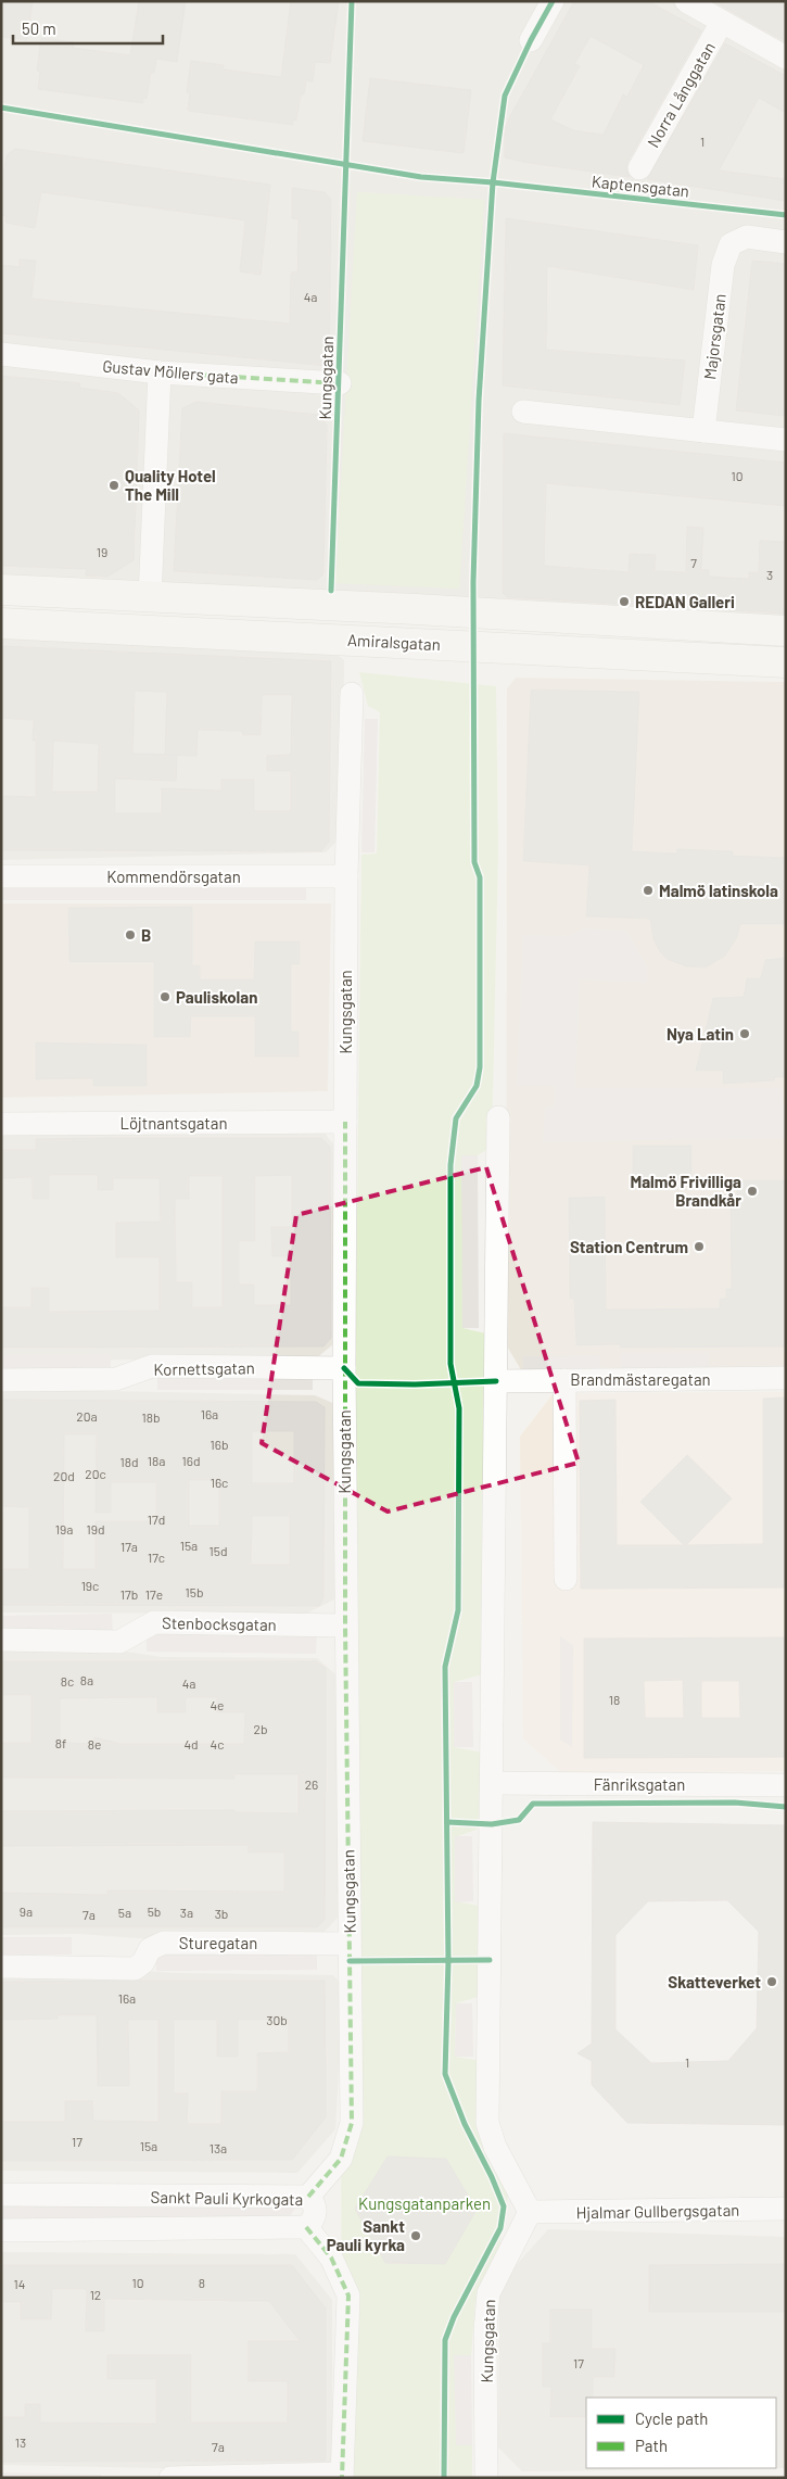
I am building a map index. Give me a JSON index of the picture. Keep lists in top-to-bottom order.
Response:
{
  "streets": {
    "main road": ["Amiralsgatan"],
    "street": [
      "Norra Långgatan",
      "Majorsgatan",
      "Gustav Möllers gata",
      "Kungsgatan",
      "Kommendörsgatan",
      "Löjtnantsgatan",
      "Kornettsgatan",
      "Brandmästaregatan",
      "Stenbocksgatan",
      "Fänriksgatan",
      "Sturegatan",
      "Sankt Pauli Kyrkogata",
      "Hjalmar Gullbergsgatan"
    ],
    "cycle path": ["Kaptensgatan"]
  },
  "crossings": [
    ["Kungsgatan", "Kommendörsgatan"],
    ["Kungsgatan", "Löjtnantsgatan"],
    ["Kungsgatan", "Kornettsgatan"],
    ["Kungsgatan", "Stenbocksgatan"],
    ["Kungsgatan", "Sturegatan"],
    ["Kungsgatan", "Sankt Pauli Kyrkogata"],
    ["Kungsgatan", "Hjalmar Gullbergsgatan"]
  ],
  "parks": ["Kungsgatanparken"],
  "places": [
    "Quality Hotel The Mill",
    "REDAN Galleri",
    "Malmö latinskola",
    "B",
    "Pauliskolan",
    "Nya Latin",
    "Malmö Frivilliga Brandkår",
    "Station Centrum",
    "Skatteverket",
    "Sankt Pauli kyrka"
  ],
  "house_numbers": [
    "1",
    "4a",
    "10",
    "19",
    "7",
    "3",
    "16a",
    "20a",
    "18b",
    "16b",
    "18a",
    "16d",
    "18d",
    "20c",
    "20d",
    "16c",
    "17d",
    "19a",
    "19d",
    "15a",
    "17a",
    "15d",
    "17c",
    "19c",
    "15b",
    "17b",
    "17e",
    "8a",
    "8c",
    "4a",
    "18",
    "4e",
    "2b",
    "8f",
    "8e",
    "4d",
    "4c",
    "26",
    "9a",
    "5b",
    "5a",
    "3a",
    "3b",
    "7a",
    "16a",
    "30b",
    "1",
    "17",
    "15a",
    "13a",
    "10",
    "8",
    "14",
    "12",
    "17",
    "13",
    "7a"
  ],
  "legend": ["Cycle path", "Path"],
  "scale_bar": "50 m"
}
